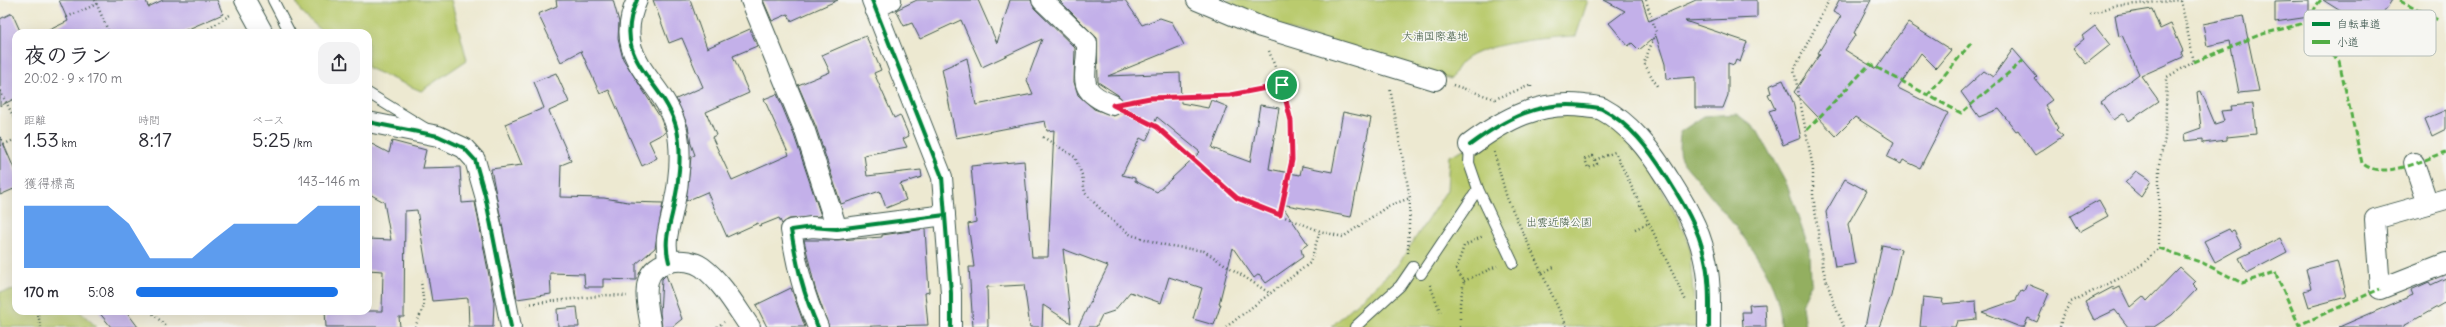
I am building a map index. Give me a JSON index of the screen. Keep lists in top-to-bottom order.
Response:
{
  "parks": ["大浦国際墓地", "出雲近隣公園"],
  "legend": ["自転車道", "小道"],
  "page": {
    "heading": ["夜のラン", "20:02 · 9 × 170 m"],
    "stats": [
      ["距離", "1.53 km"],
      ["時間", "8:17"],
      ["ペース", "5:25 /km"]
    ],
    "chart": ["獲得標高", "143–146 m"],
    "list": [
      {
        "name": "170 m",
        "note": "5:08"
      }
    ]
  }
}
